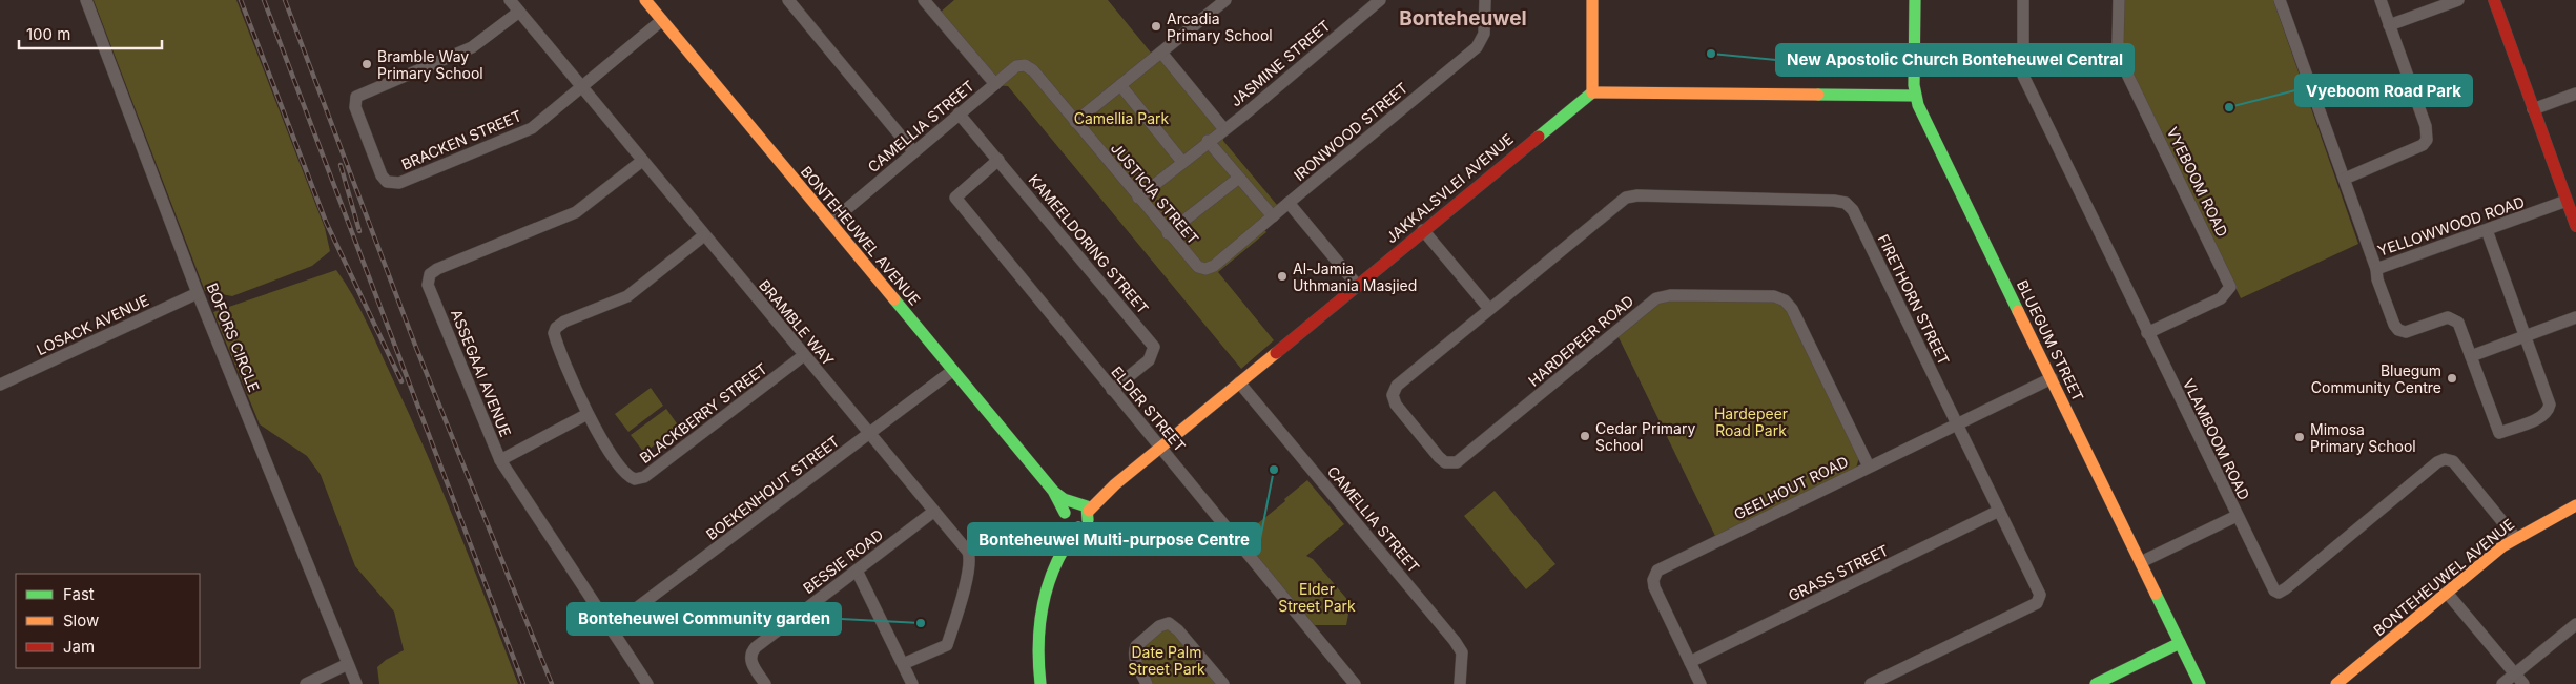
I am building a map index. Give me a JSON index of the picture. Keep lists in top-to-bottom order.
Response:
{
  "streets": {
    "street": [
      "JASMINE STREET",
      "CAMELLIA STREET",
      "IRONWOOD STREET",
      "BRACKEN STREET",
      "VYEBOOM ROAD",
      "JAKKALSVLEI AVENUE",
      "JUSTICIA STREET",
      "YELLOWWOOD ROAD",
      "BONTEHEUWEL AVENUE",
      "KAMEELDORING STREET",
      "FIRETHORN STREET",
      "BRAMBLE WAY",
      "LOSACK AVENUE",
      "BOFORS CIRCLE",
      "HARDEPEER ROAD",
      "BLUEGUM STREET",
      "ASSEGAAI AVENUE",
      "ELDER STREET",
      "BLACKBERRY STREET",
      "VLAMBOOM ROAD",
      "BOEKENHOUT STREET",
      "GEELHOUT ROAD",
      "BESSIE ROAD",
      "GRASS STREET"
    ]
  },
  "crossings": [
    ["JASMINE STREET", "JUSTICIA STREET"],
    ["CAMELLIA STREET", "JAKKALSVLEI AVENUE"],
    ["CAMELLIA STREET", "JUSTICIA STREET"],
    ["CAMELLIA STREET", "BONTEHEUWEL AVENUE"],
    ["CAMELLIA STREET", "KAMEELDORING STREET"],
    ["IRONWOOD STREET", "JUSTICIA STREET"],
    ["BRACKEN STREET", "BONTEHEUWEL AVENUE"],
    ["BRACKEN STREET", "BRAMBLE WAY"],
    ["VYEBOOM ROAD", "VLAMBOOM ROAD"],
    ["JAKKALSVLEI AVENUE", "BONTEHEUWEL AVENUE"],
    ["JAKKALSVLEI AVENUE", "ELDER STREET"],
    ["BONTEHEUWEL AVENUE", "VLAMBOOM ROAD"],
    ["BONTEHEUWEL AVENUE", "BOEKENHOUT STREET"],
    ["KAMEELDORING STREET", "ELDER STREET"],
    ["FIRETHORN STREET", "HARDEPEER ROAD"],
    ["FIRETHORN STREET", "GEELHOUT ROAD"],
    ["FIRETHORN STREET", "GRASS STREET"],
    ["BRAMBLE WAY", "ASSEGAAI AVENUE"],
    ["BRAMBLE WAY", "BLACKBERRY STREET"],
    ["BRAMBLE WAY", "BOEKENHOUT STREET"],
    ["BRAMBLE WAY", "BESSIE ROAD"],
    ["LOSACK AVENUE", "BOFORS CIRCLE"],
    ["HARDEPEER ROAD", "GEELHOUT ROAD"],
    ["BLUEGUM STREET", "GEELHOUT ROAD"],
    ["ASSEGAAI AVENUE", "BOEKENHOUT STREET"],
    ["GEELHOUT ROAD", "GRASS STREET"]
  ],
  "districts": ["Bonteheuwel"],
  "parks": [
    "Camellia Park",
    "Hardepeer Road Park",
    "Elder Street Park",
    "Date Palm Street Park"
  ],
  "places": [
    "Arcadia Primary School",
    "New Apostolic Church Bonteheuwel Central",
    "Bramble Way Primary School",
    "Vyeboom Road Park",
    "Al-Jamia Uthmania Masjied",
    "Bluegum Community Centre",
    "Cedar Primary School",
    "Mimosa Primary School",
    "Bonteheuwel Multi-purpose Centre",
    "Bonteheuwel Community garden"
  ],
  "legend": ["Fast", "Slow", "Jam"],
  "scale_bar": "100 m"
}
